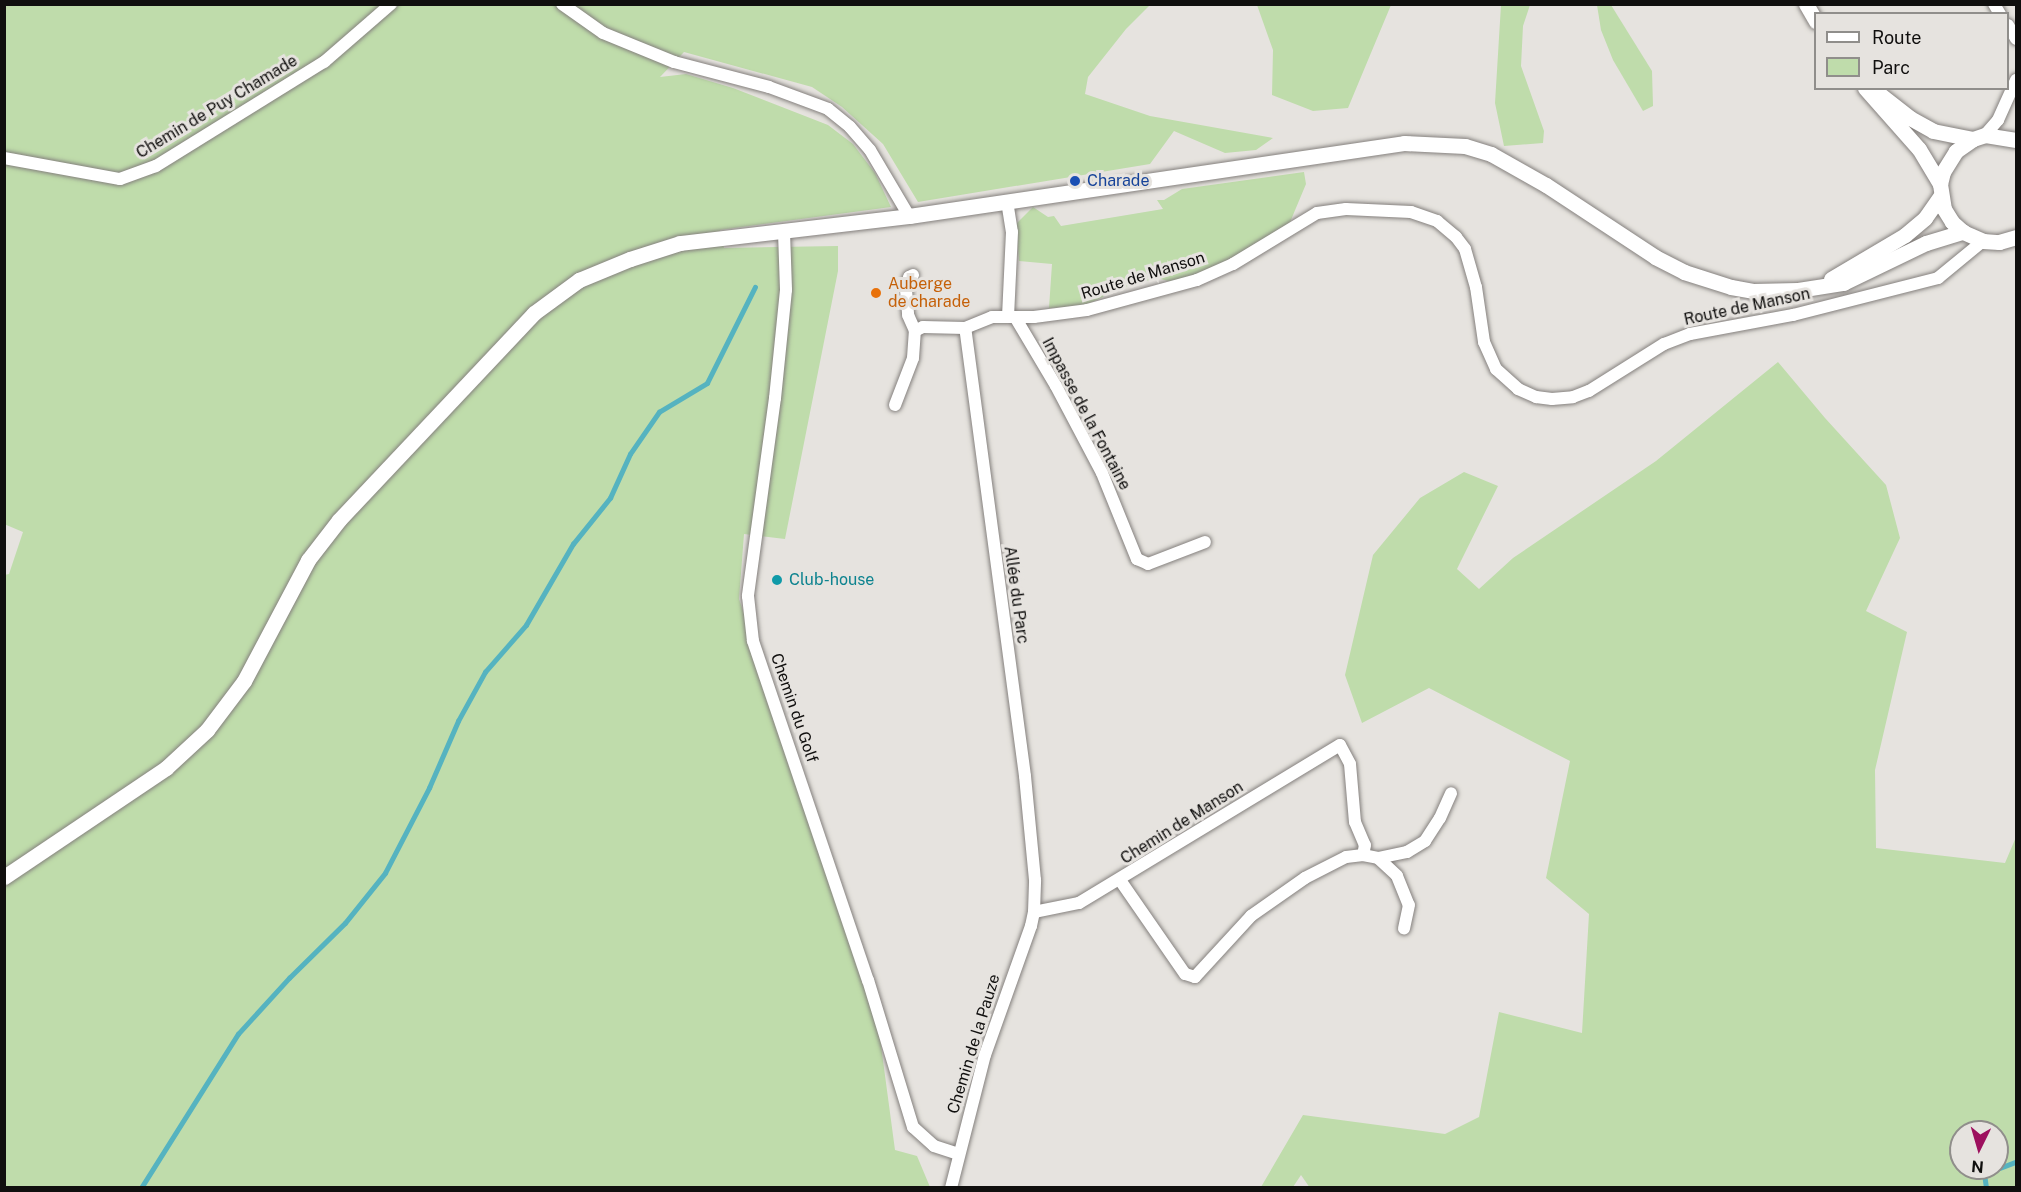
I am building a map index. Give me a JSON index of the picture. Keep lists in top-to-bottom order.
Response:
{
  "streets": {
    "street": [
      "Chemin de Puy Chamade",
      "Route de Manson",
      "Impasse de la Fontaine",
      "Allée du Parc",
      "Chemin du Golf",
      "Chemin de Manson",
      "Chemin de la Pauze"
    ]
  },
  "crossings": [
    ["Route de Manson", "Impasse de la Fontaine"],
    ["Allée du Parc", "Chemin de Manson"],
    ["Allée du Parc", "Chemin de la Pauze"],
    ["Chemin du Golf", "Chemin de la Pauze"],
    ["Chemin de Manson", "Chemin de la Pauze"]
  ],
  "places": ["Charade", "Auberge de charade", "Club-house"],
  "legend": ["Route", "Parc"],
  "north": "bottom"
}
